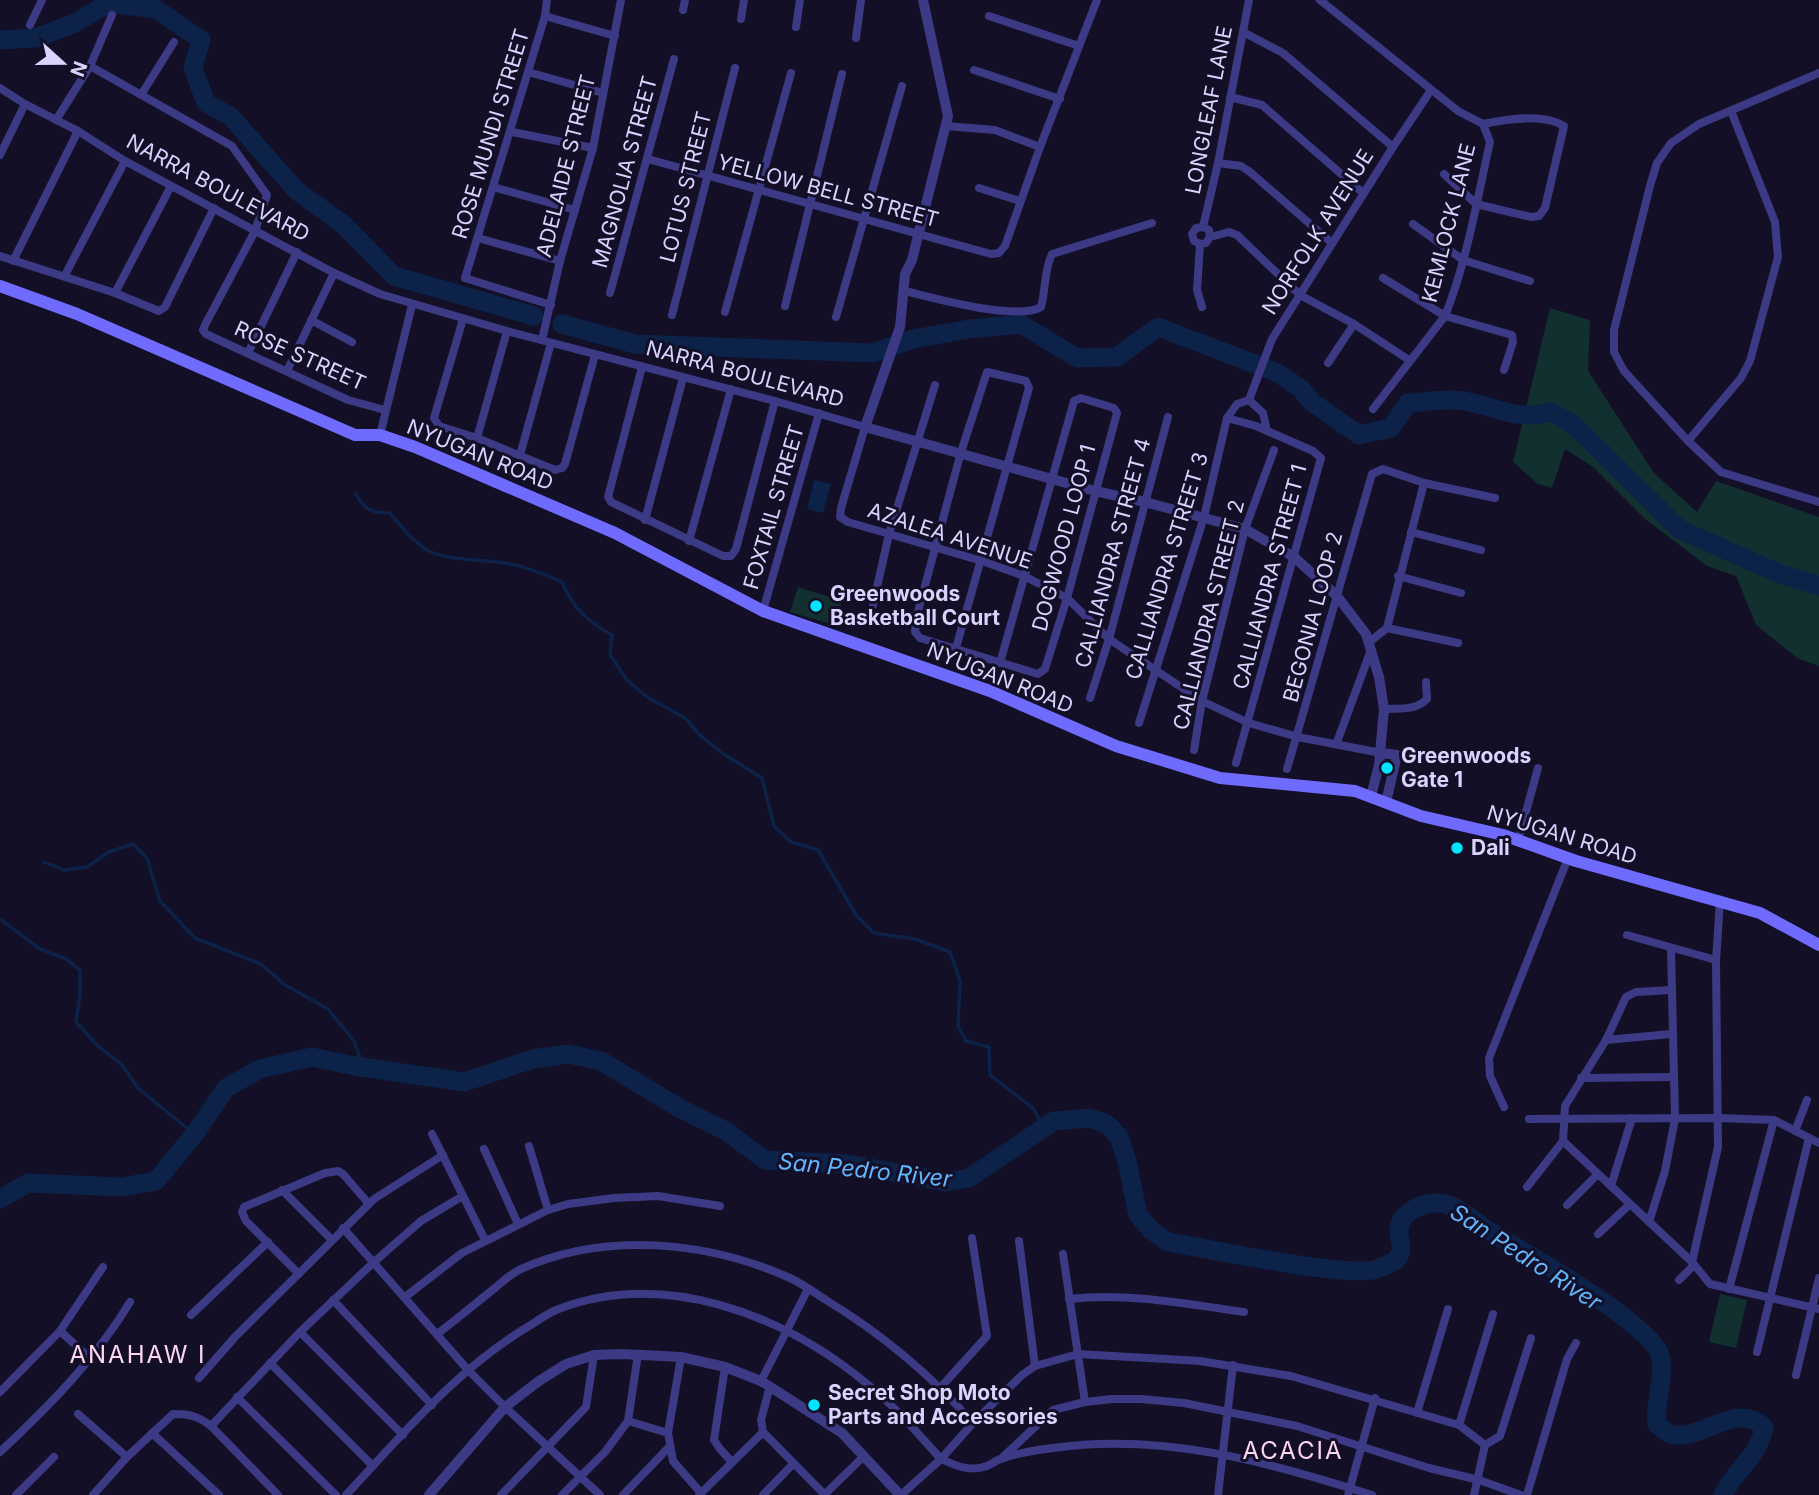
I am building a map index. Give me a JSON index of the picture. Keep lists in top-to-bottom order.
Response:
{
  "streets": {
    "main road": ["NYUGAN ROAD"],
    "street": [
      "LONGLEAF LANE",
      "ROSE MUNDI STREET",
      "ADELAIDE STREET",
      "MAGNOLIA STREET",
      "LOTUS STREET",
      "NARRA BOULEVARD",
      "YELLOW BELL STREET",
      "KEMLOCK LANE",
      "NORFOLK AVENUE",
      "ROSE STREET",
      "FOXTAIL STREET",
      "AZALEA AVENUE",
      "DOGWOOD LOOP 1",
      "CALLIANDRA STREET 4",
      "CALLIANDRA STREET 3",
      "CALLIANDRA STREET 1",
      "CALLIANDRA STREET 2",
      "BEGONIA LOOP 2"
    ]
  },
  "crossings": [
    ["ROSE MUNDI STREET", "ADELAIDE STREET"],
    ["ADELAIDE STREET", "NARRA BOULEVARD"],
    ["MAGNOLIA STREET", "YELLOW BELL STREET"],
    ["LOTUS STREET", "YELLOW BELL STREET"],
    ["NARRA BOULEVARD", "ROSE STREET"],
    ["NARRA BOULEVARD", "NYUGAN ROAD"],
    ["NARRA BOULEVARD", "FOXTAIL STREET"],
    ["NARRA BOULEVARD", "AZALEA AVENUE"],
    ["NARRA BOULEVARD", "DOGWOOD LOOP 1"],
    ["NARRA BOULEVARD", "CALLIANDRA STREET 4"],
    ["NARRA BOULEVARD", "CALLIANDRA STREET 3"],
    ["NARRA BOULEVARD", "CALLIANDRA STREET 1"],
    ["NARRA BOULEVARD", "CALLIANDRA STREET 2"],
    ["NARRA BOULEVARD", "BEGONIA LOOP 2"],
    ["NYUGAN ROAD", "FOXTAIL STREET"],
    ["AZALEA AVENUE", "DOGWOOD LOOP 1"],
    ["AZALEA AVENUE", "CALLIANDRA STREET 4"],
    ["AZALEA AVENUE", "CALLIANDRA STREET 3"],
    ["AZALEA AVENUE", "CALLIANDRA STREET 1"],
    ["AZALEA AVENUE", "CALLIANDRA STREET 2"],
    ["AZALEA AVENUE", "BEGONIA LOOP 2"]
  ],
  "districts": ["ANAHAW I", "ACACIA"],
  "water": ["San Pedro River"],
  "places": [
    "Greenwoods Basketball Court",
    "Greenwoods Gate 1",
    "Dali",
    "Secret Shop Moto Parts and Accessories"
  ],
  "north": "right"
}
